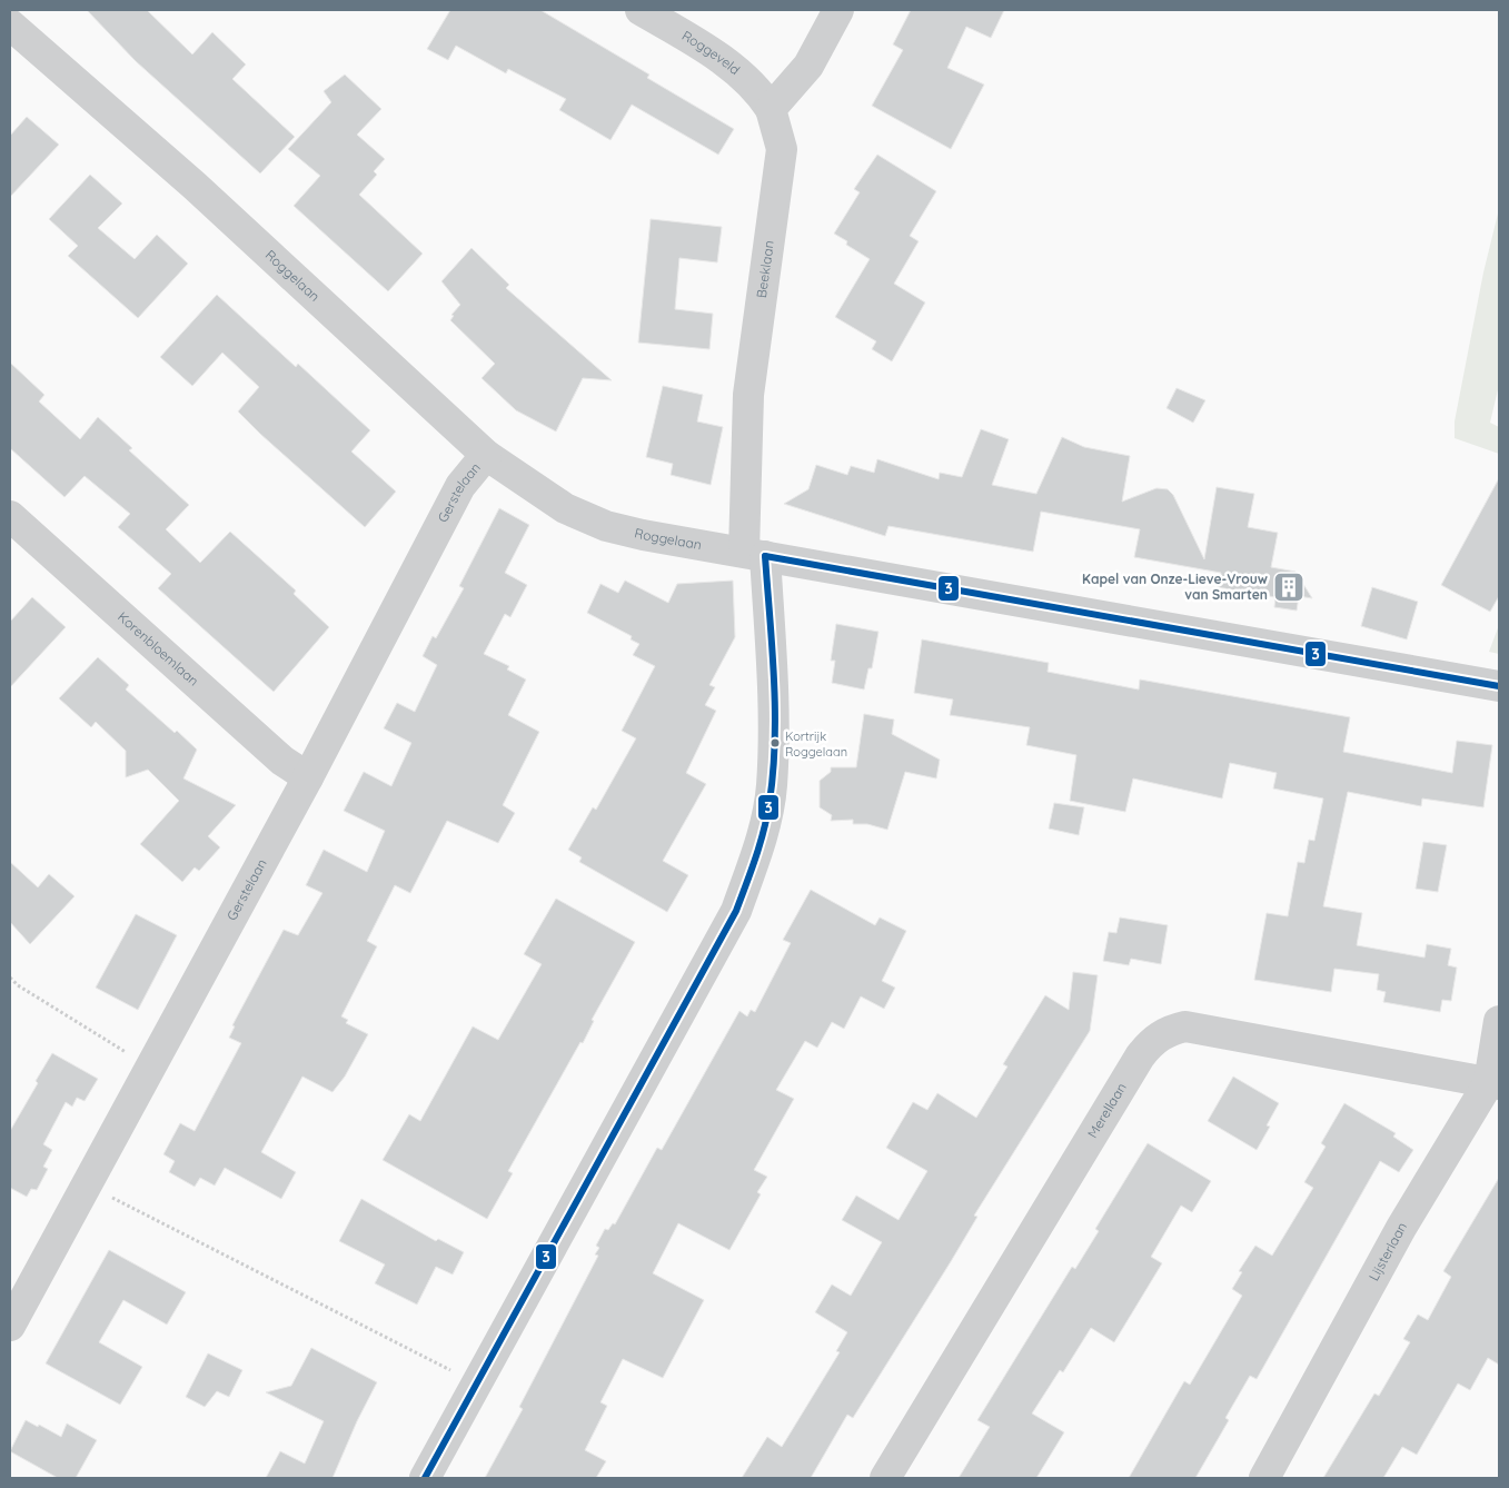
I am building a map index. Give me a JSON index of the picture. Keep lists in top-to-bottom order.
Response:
{
  "streets": {
    "street": [
      "Roggeveld",
      "Beeklaan",
      "Roggelaan",
      "Gerstelaan",
      "Korenbloemlaan",
      "Merellaan",
      "Lijsterlaan"
    ]
  },
  "crossings": [
    ["Roggeveld", "Beeklaan"],
    ["Beeklaan", "Roggelaan"],
    ["Roggelaan", "Gerstelaan"],
    ["Gerstelaan", "Korenbloemlaan"],
    ["Merellaan", "Lijsterlaan"]
  ],
  "places": {
    "building": ["Kapel van Onze-Lieve-Vrouw van Smarten"],
    "other": ["Kortrijk Roggelaan"]
  },
  "lines": ["transit line 3"]
}
